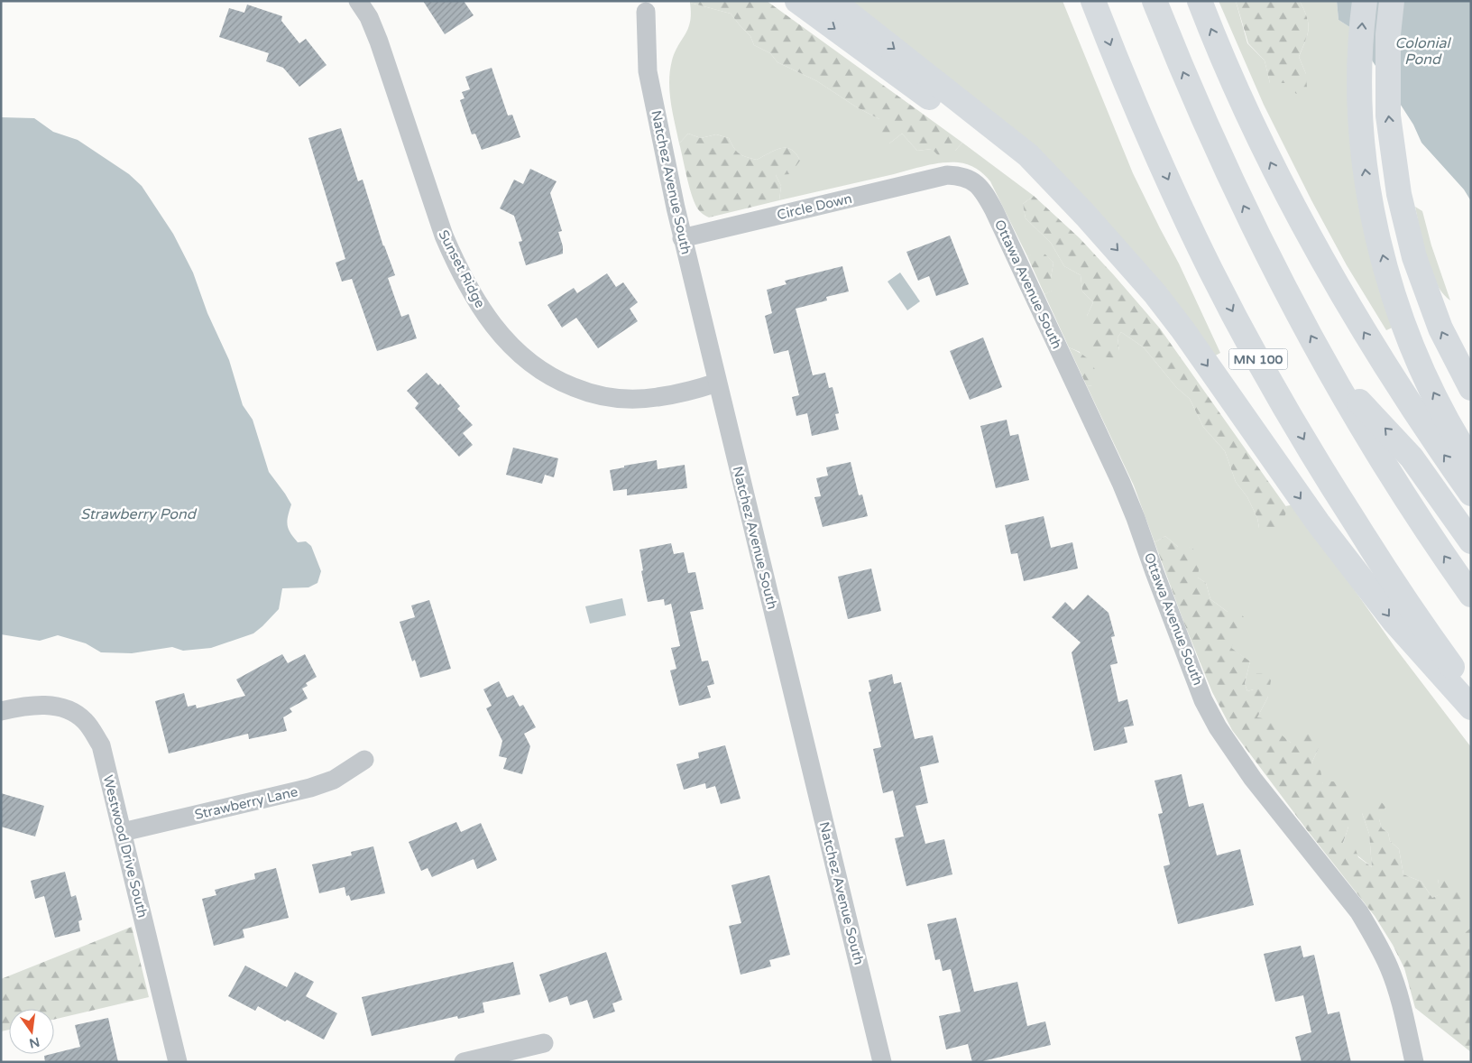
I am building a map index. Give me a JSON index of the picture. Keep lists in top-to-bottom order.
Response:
{
  "streets": {
    "highway": ["MN 100"],
    "street": [
      "Natchez Avenue South",
      "Circle Down",
      "Sunset Ridge",
      "Ottawa Avenue South",
      "Strawberry Lane",
      "Westwood Drive South"
    ]
  },
  "crossings": [
    ["Natchez Avenue South", "Circle Down"],
    ["Natchez Avenue South", "Sunset Ridge"],
    ["Circle Down", "Ottawa Avenue South"],
    ["Strawberry Lane", "Westwood Drive South"]
  ],
  "water": ["Colonial Pond", "Strawberry Pond"],
  "north": "bottom"
}
